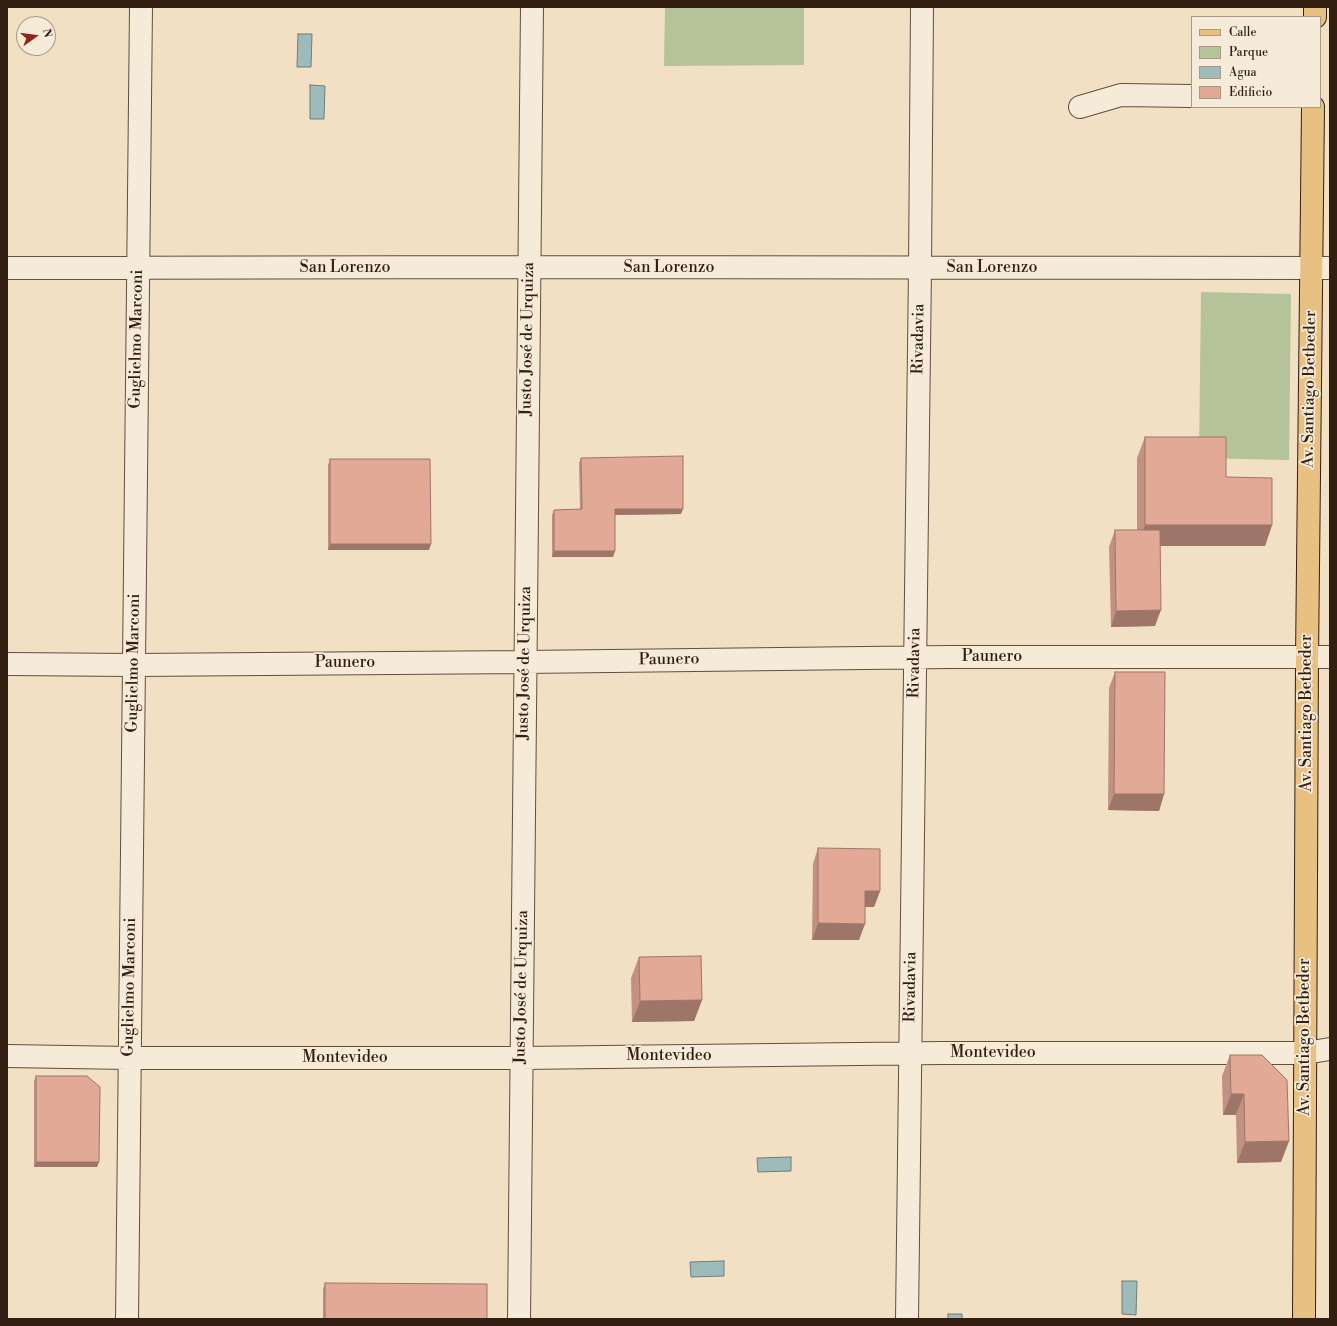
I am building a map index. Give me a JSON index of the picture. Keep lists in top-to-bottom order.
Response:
{
  "streets": {
    "main road": ["Av. Santiago Betbeder"],
    "street": [
      "San Lorenzo",
      "Guglielmo Marconi",
      "Justo José de Urquiza",
      "Rivadavia",
      "Paunero",
      "Montevideo"
    ]
  },
  "crossings": [
    ["San Lorenzo", "Guglielmo Marconi"],
    ["San Lorenzo", "Justo José de Urquiza"],
    ["San Lorenzo", "Rivadavia"],
    ["San Lorenzo", "Av. Santiago Betbeder"],
    ["Guglielmo Marconi", "Paunero"],
    ["Guglielmo Marconi", "Montevideo"],
    ["Justo José de Urquiza", "Paunero"],
    ["Justo José de Urquiza", "Montevideo"],
    ["Rivadavia", "Paunero"],
    ["Rivadavia", "Montevideo"],
    ["Av. Santiago Betbeder", "Paunero"],
    ["Av. Santiago Betbeder", "Montevideo"]
  ],
  "legend": [
    "Calle",
    "Parque",
    "Agua",
    "Edificio"
  ],
  "north": "right"
}
